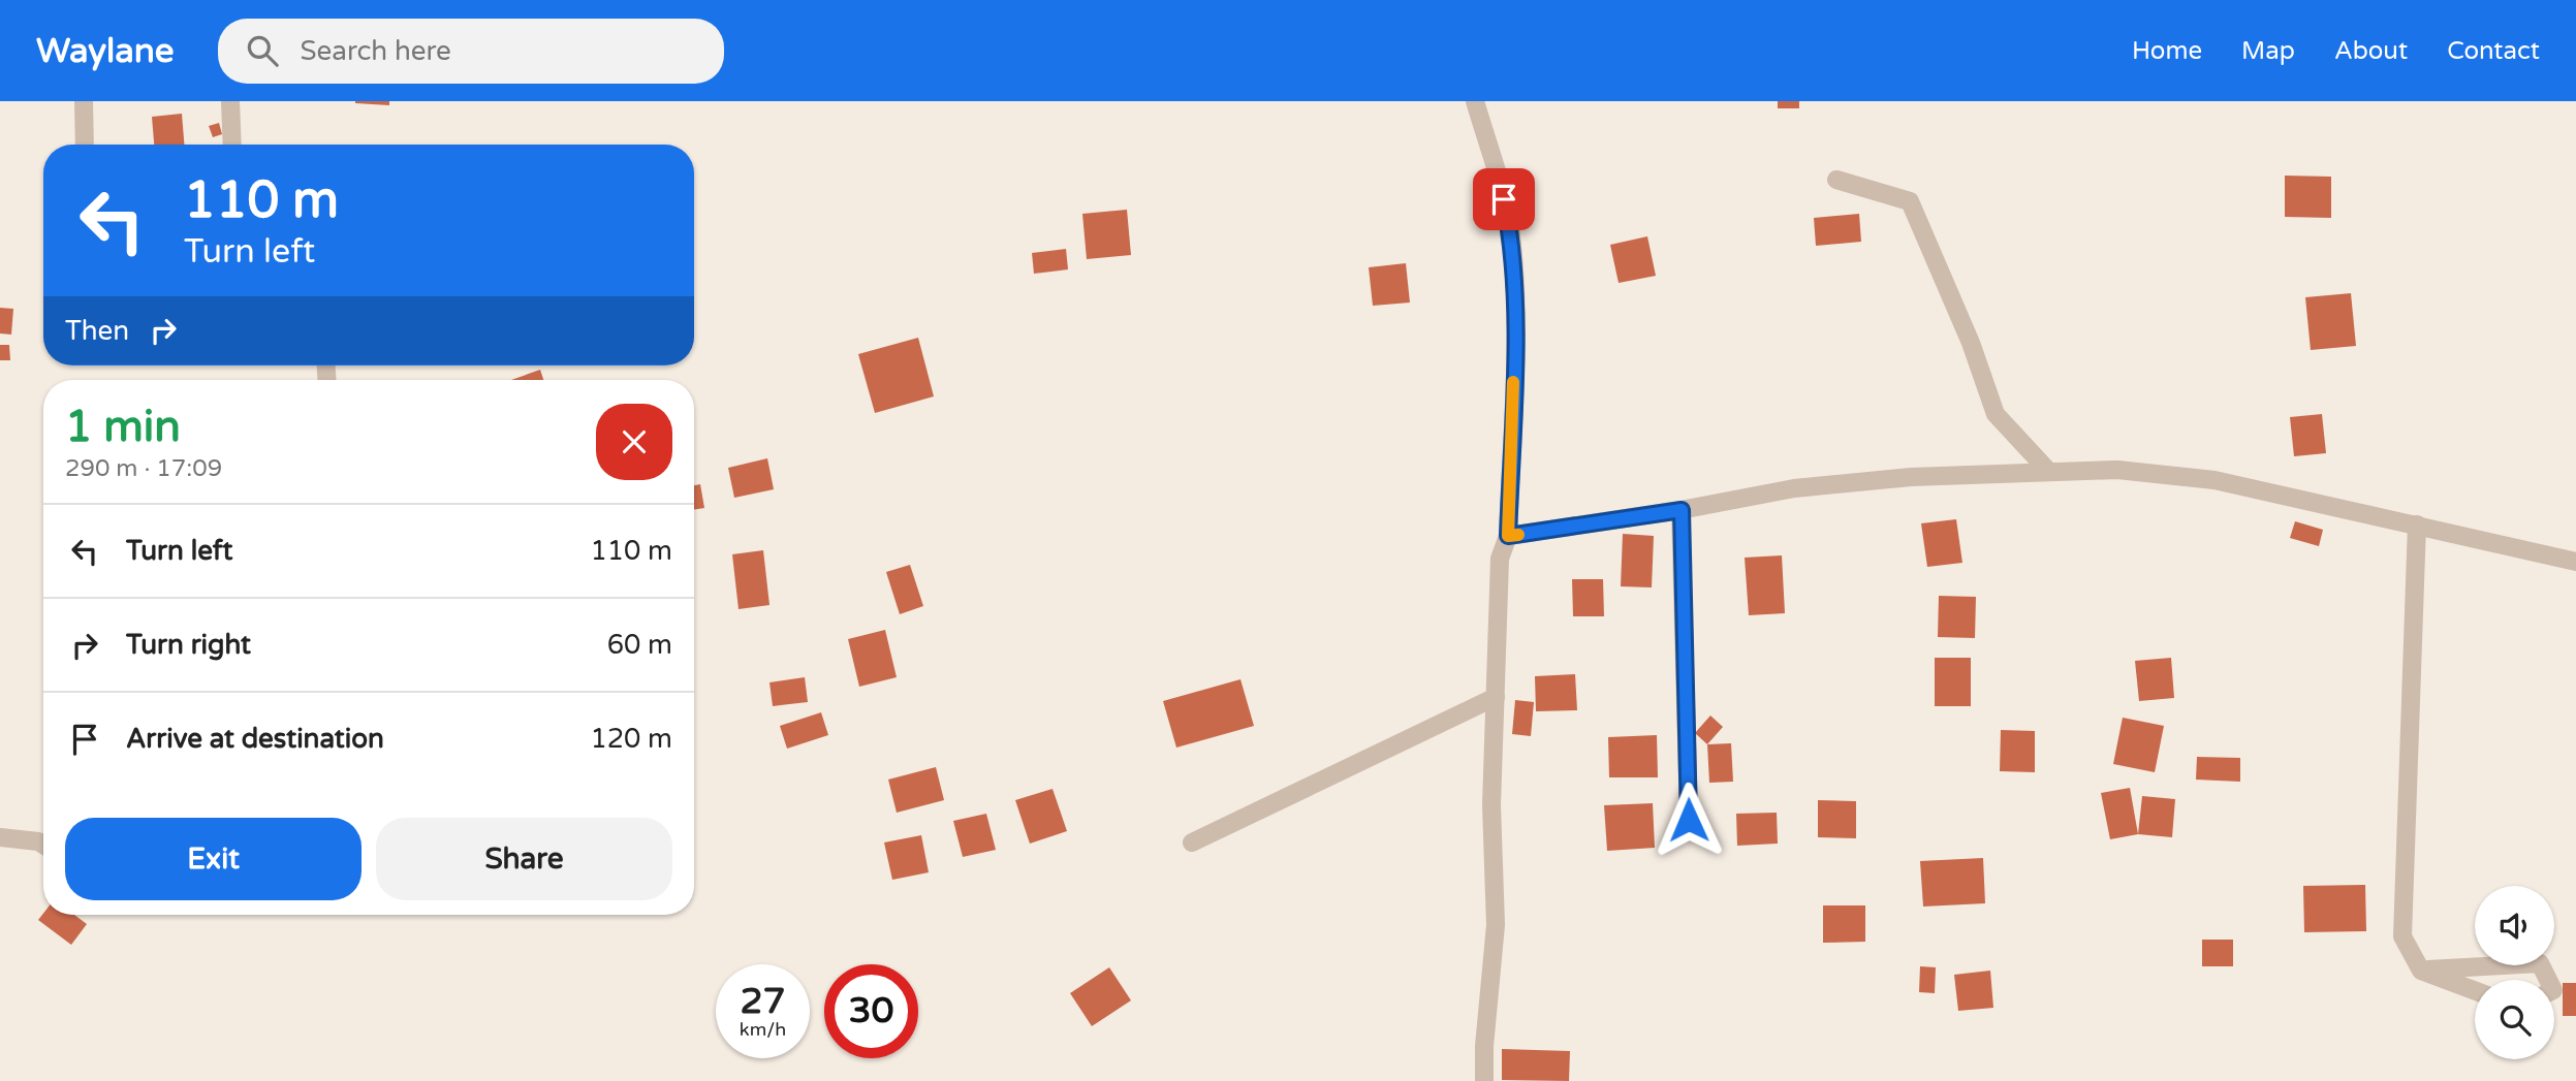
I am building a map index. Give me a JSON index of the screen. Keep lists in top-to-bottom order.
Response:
{
  "page": {
    "header": "Waylane",
    "search": "Search here",
    "nav": [
      "Home",
      "Map",
      "About",
      "Contact"
    ],
    "turn": ["110 m", "Turn left"],
    "then": "Then",
    "heading": ["1 min", "290 m · 17:09"],
    "list": [
      {
        "name": "Turn left",
        "value": "110 m"
      },
      {
        "name": "Turn right",
        "value": "60 m"
      },
      {
        "name": "Arrive at destination",
        "value": "120 m"
      }
    ],
    "buttons": ["Exit", "Share"],
    "speed": "27 km/h",
    "limit": "30"
  }
}
